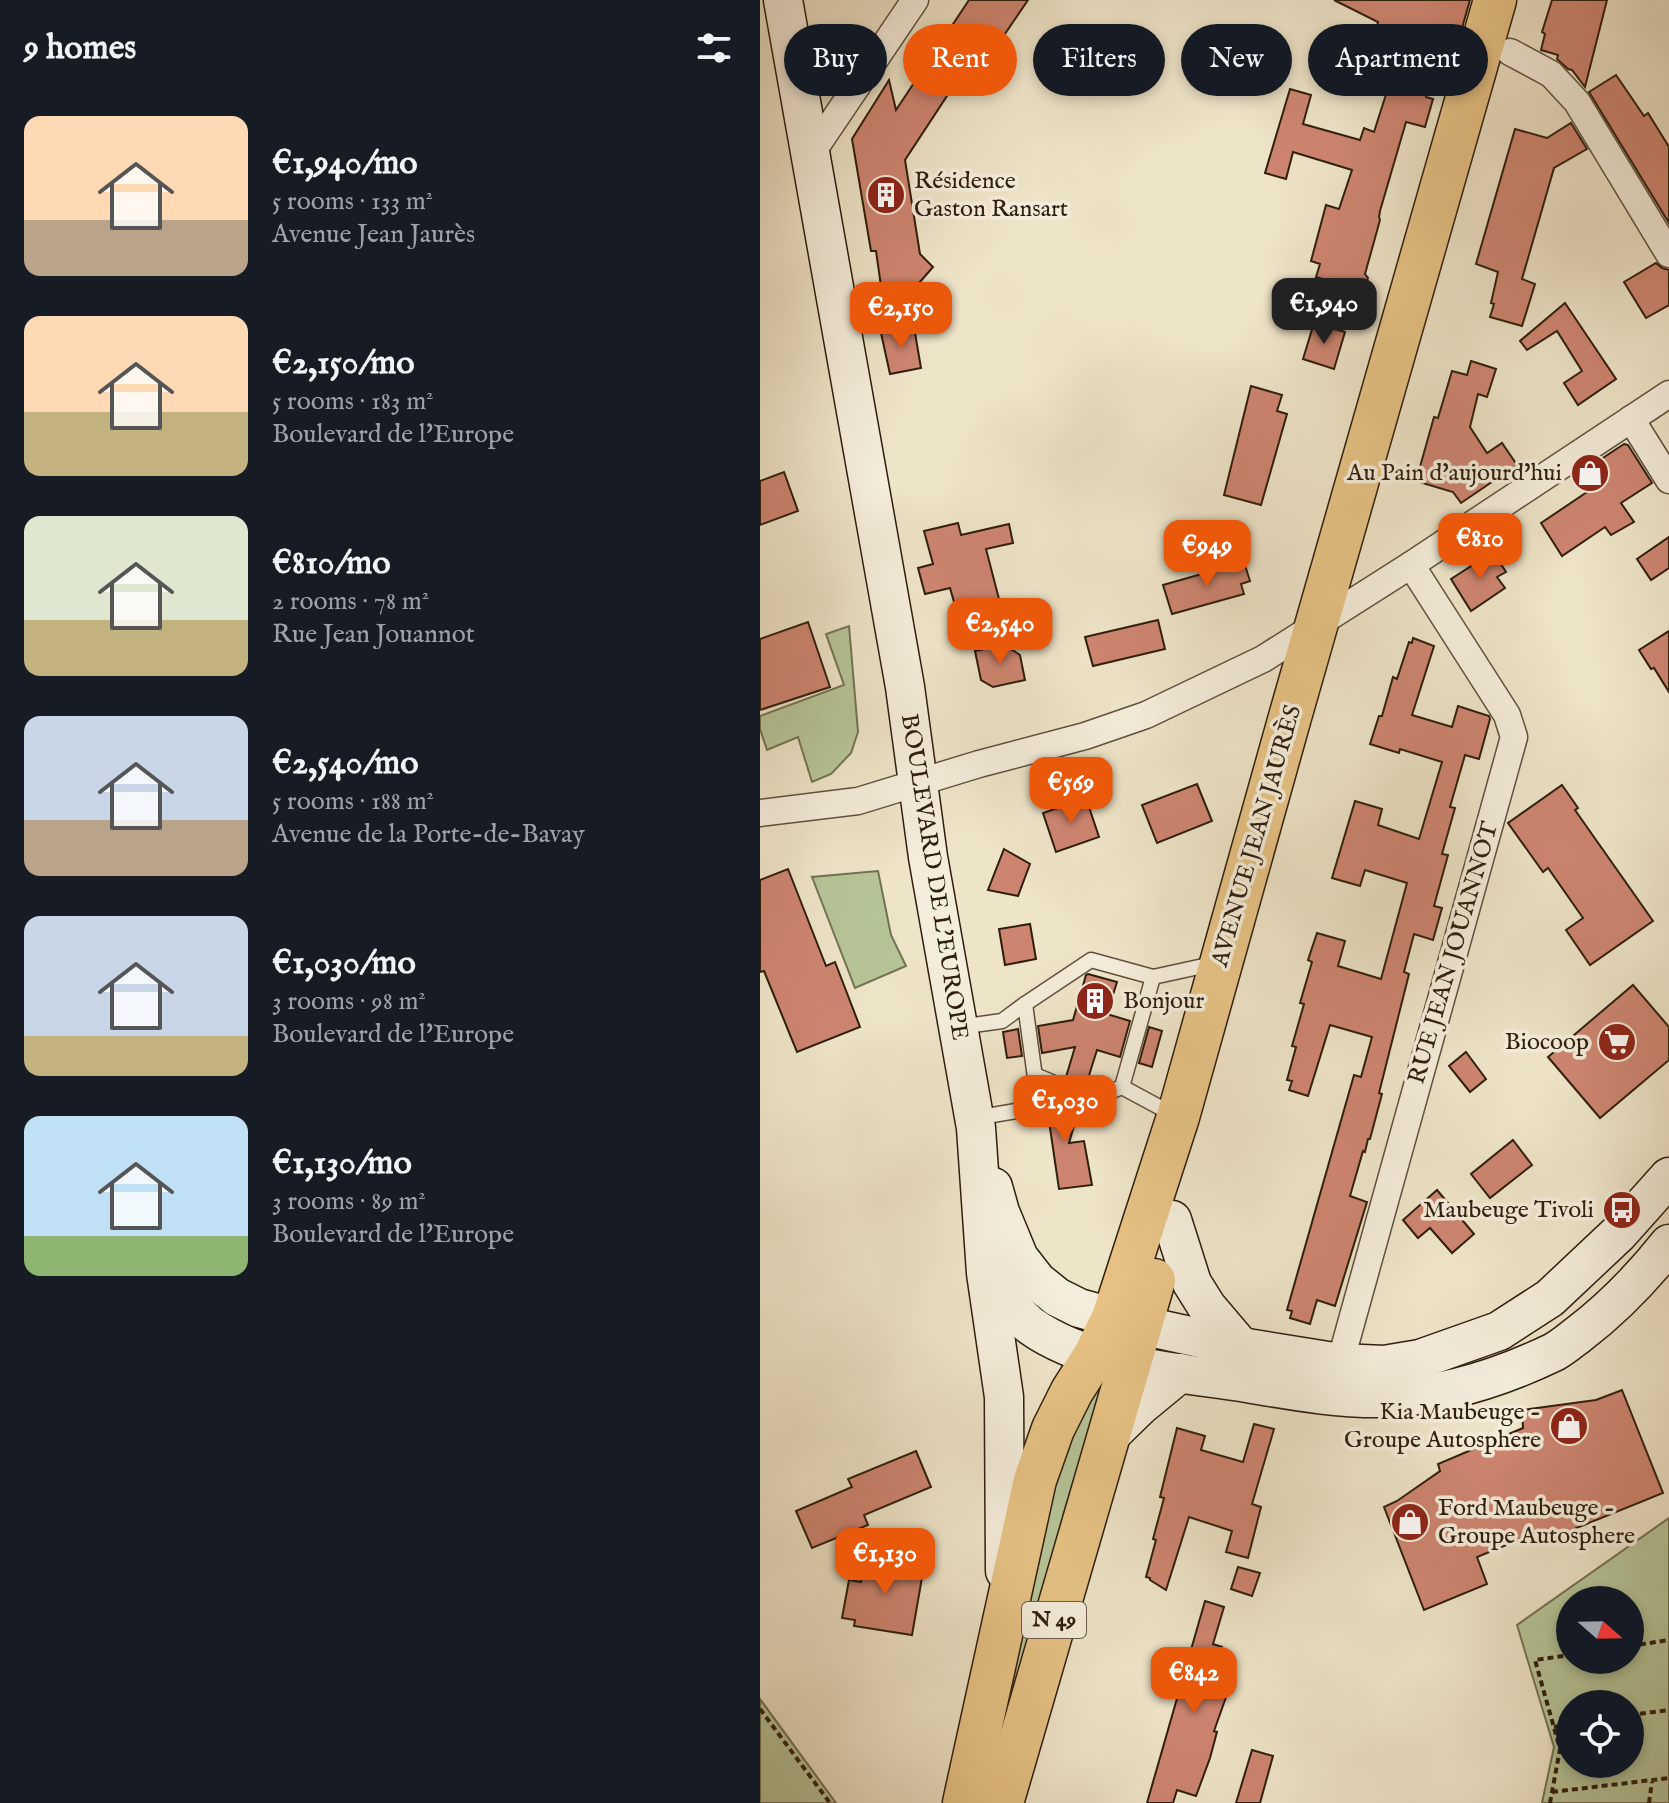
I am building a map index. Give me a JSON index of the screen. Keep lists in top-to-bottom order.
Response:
{
  "streets": {
    "main road": ["AVENUE JEAN JAURÈS", "BOULEVARD DE L'EUROPE", "N 49"],
    "street": ["RUE JEAN JOUANNOT"]
  },
  "crossings": [
    ["AVENUE JEAN JAURÈS", "BOULEVARD DE L'EUROPE"]
  ],
  "places": {
    "building": ["Résidence Gaston Ransart", "Bonjour"],
    "shop": ["Au Pain d'aujourd'hui", "Kia Maubeuge - Groupe Autosphere", "Ford Maubeuge - Groupe Autosphere"],
    "supermarket": ["Biocoop"],
    "bus stop": ["Maubeuge Tivoli"]
  },
  "north": "right",
  "page": {
    "heading": "9 homes",
    "chip": [
      "Buy",
      "Rent",
      "Filters",
      "New",
      "Apartment"
    ],
    "list": [
      {
        "name": "€1,940/mo",
        "note": "5 rooms · 133 m² · Avenue Jean Jaurès"
      },
      {
        "name": "€2,150/mo",
        "note": "5 rooms · 183 m² · Boulevard de l'Europe"
      },
      {
        "name": "€810/mo",
        "note": "2 rooms · 78 m² · Rue Jean Jouannot"
      },
      {
        "name": "€2,540/mo",
        "note": "5 rooms · 188 m² · Avenue de la Porte-de-Bavay"
      },
      {
        "name": "€1,030/mo",
        "note": "3 rooms · 98 m² · Boulevard de l'Europe"
      },
      {
        "name": "€1,130/mo",
        "note": "3 rooms · 89 m² · Boulevard de l'Europe"
      }
    ],
    "price": [
      "€1,940",
      "€2,150",
      "€810",
      "€949",
      "€2,540",
      "€569",
      "€1,030",
      "€1,130",
      "€842"
    ]
  }
}
